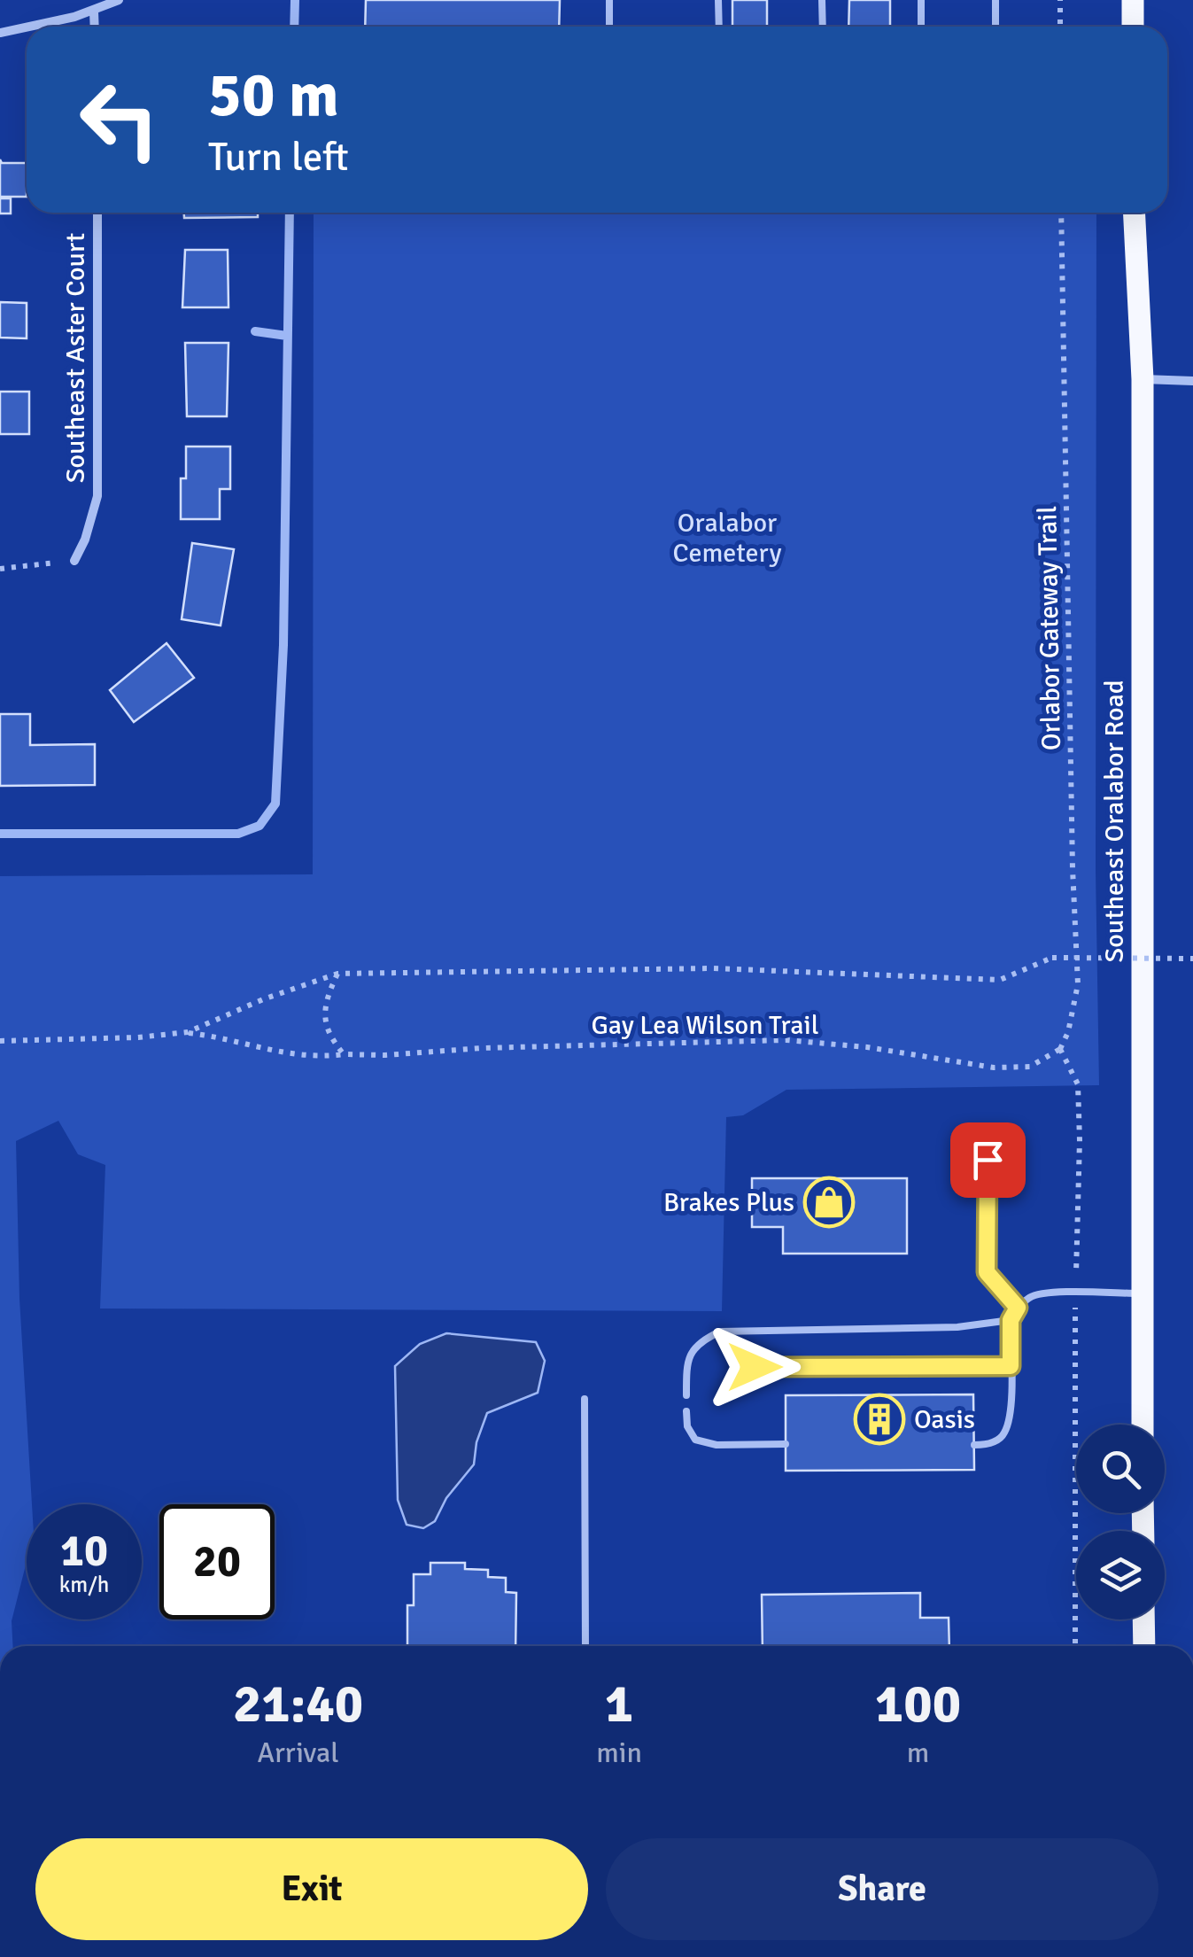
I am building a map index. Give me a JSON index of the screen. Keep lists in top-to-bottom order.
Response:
{
  "streets": {
    "main road": ["Southeast Oralabor Road"],
    "street": ["Southeast Aster Court"],
    "path": ["Orlabor Gateway Trail", "Gay Lea Wilson Trail"]
  },
  "crossings": [
    ["Orlabor Gateway Trail", "Gay Lea Wilson Trail"]
  ],
  "parks": ["Oralabor Cemetery"],
  "places": {
    "shop": ["Brakes Plus"],
    "building": ["Oasis"]
  },
  "page": {
    "turn": ["50 m", "Turn left"],
    "speed": "10 km/h",
    "limit": "20",
    "eta": [
      "21:40",
      "Arrival",
      "1",
      "min",
      "100",
      "m"
    ],
    "buttons": ["Exit", "Share"]
  }
}
